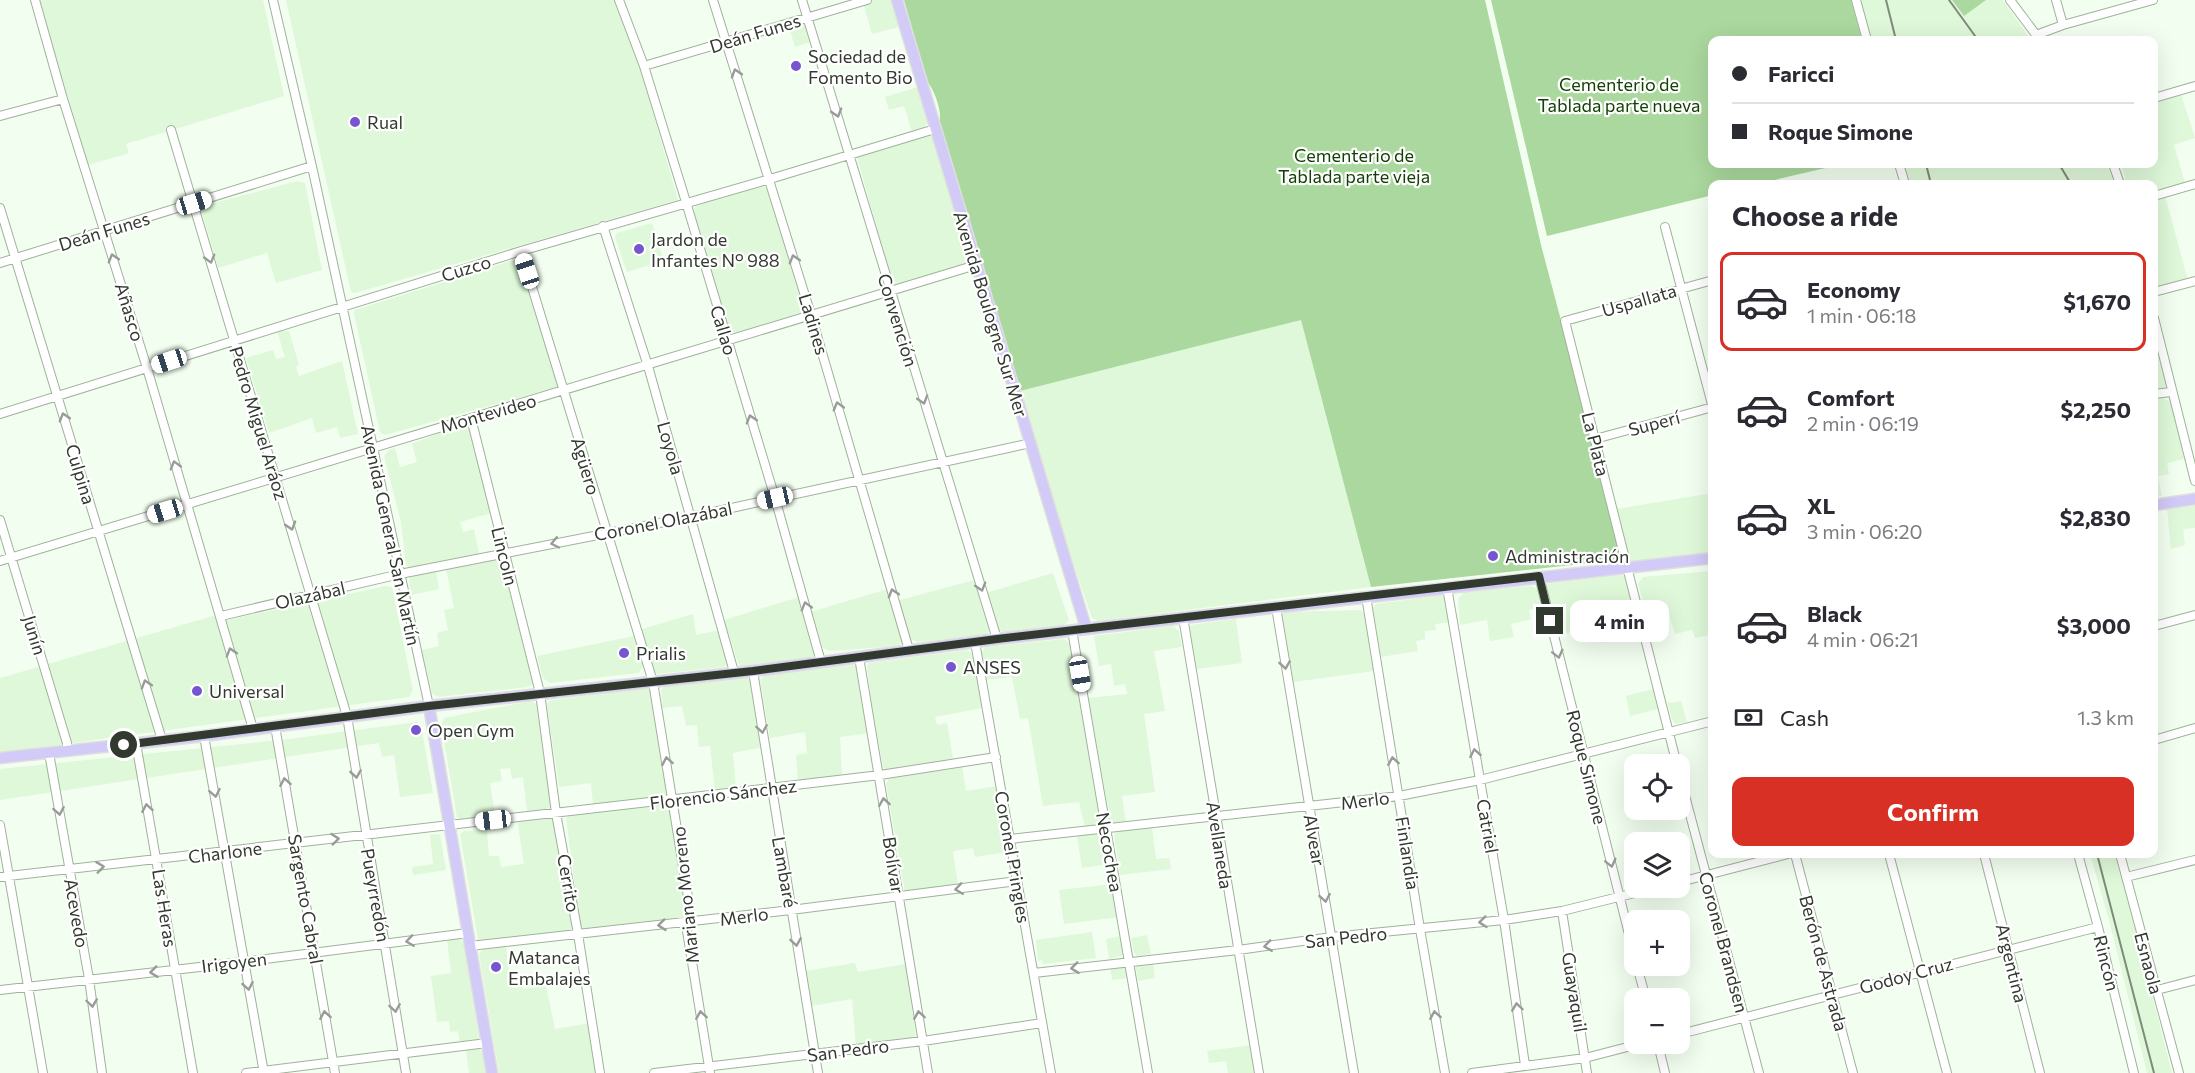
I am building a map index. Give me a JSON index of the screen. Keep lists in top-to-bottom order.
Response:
{
  "streets": {
    "main road": ["Avenida Boulogne Sur Mer", "Avenida General San Martín"],
    "street": [
      "Deán Funes",
      "Cuzco",
      "Uspallata",
      "Añasco",
      "Convención",
      "Ladines",
      "Callao",
      "Montevideo",
      "Pedro Miguel Aráoz",
      "Superí",
      "La Plata",
      "Loyola",
      "Agüero",
      "Culpina",
      "Coronel Olazábal",
      "Lincoln",
      "Olazábal",
      "Junín",
      "Roque Simone",
      "Florencio Sánchez",
      "Merlo",
      "Catriel",
      "Alvear",
      "Avellaneda",
      "Charlone",
      "Necochea",
      "Finlandia",
      "Coronel Pringles",
      "Bolívar",
      "Lambaré",
      "Cerrito",
      "Pueyrredón",
      "Mariano Moreno",
      "Sargento Cabral",
      "Las Heras",
      "Acevedo",
      "San Pedro",
      "Coronel Brandsen",
      "Irigoyen",
      "Berón de Astrada",
      "Argentina",
      "Rincón",
      "Esnaola",
      "Godoy Cruz",
      "Guayaquil"
    ]
  },
  "crossings": [
    ["Deán Funes", "Añasco"],
    ["Deán Funes", "Convención"],
    ["Deán Funes", "Ladines"],
    ["Deán Funes", "Callao"],
    ["Deán Funes", "Pedro Miguel Aráoz"],
    ["Deán Funes", "Culpina"],
    ["Deán Funes", "Avenida General San Martín"],
    ["Cuzco", "Añasco"],
    ["Cuzco", "Avenida Boulogne Sur Mer"],
    ["Cuzco", "Convención"],
    ["Cuzco", "Ladines"],
    ["Cuzco", "Callao"],
    ["Cuzco", "Pedro Miguel Aráoz"],
    ["Cuzco", "Loyola"],
    ["Cuzco", "Agüero"],
    ["Cuzco", "Culpina"],
    ["Cuzco", "Avenida General San Martín"],
    ["Uspallata", "La Plata"],
    ["Añasco", "Montevideo"],
    ["Añasco", "Olazábal"],
    ["Avenida Boulogne Sur Mer", "Montevideo"],
    ["Avenida Boulogne Sur Mer", "Coronel Olazábal"],
    ["Convención", "Montevideo"],
    ["Convención", "Coronel Olazábal"],
    ["Ladines", "Montevideo"],
    ["Ladines", "Coronel Olazábal"],
    ["Callao", "Montevideo"],
    ["Callao", "Coronel Olazábal"],
    ["Montevideo", "Pedro Miguel Aráoz"],
    ["Montevideo", "Loyola"],
    ["Montevideo", "Agüero"],
    ["Montevideo", "Culpina"],
    ["Montevideo", "Avenida General San Martín"],
    ["Montevideo", "Lincoln"],
    ["Montevideo", "Junín"],
    ["Pedro Miguel Aráoz", "Olazábal"],
    ["Pedro Miguel Aráoz", "Pueyrredón"],
    ["Superí", "La Plata"],
    ["Loyola", "Coronel Olazábal"],
    ["Agüero", "Coronel Olazábal"],
    ["Agüero", "Mariano Moreno"],
    ["Coronel Olazábal", "Avenida General San Martín"],
    ["Coronel Olazábal", "Lincoln"],
    ["Coronel Olazábal", "Olazábal"],
    ["Avenida General San Martín", "Olazábal"],
    ["Avenida General San Martín", "Florencio Sánchez"],
    ["Avenida General San Martín", "Merlo"],
    ["Avenida General San Martín", "Charlone"],
    ["Avenida General San Martín", "Irigoyen"],
    ["Lincoln", "Cerrito"],
    ["Roque Simone", "Merlo"],
    ["Roque Simone", "San Pedro"],
    ["Florencio Sánchez", "Charlone"],
    ["Florencio Sánchez", "Coronel Pringles"],
    ["Florencio Sánchez", "Bolívar"],
    ["Florencio Sánchez", "Lambaré"],
    ["Florencio Sánchez", "Cerrito"],
    ["Florencio Sánchez", "Mariano Moreno"],
    ["Merlo", "Catriel"],
    ["Merlo", "Alvear"],
    ["Merlo", "Avellaneda"],
    ["Merlo", "Necochea"],
    ["Merlo", "Finlandia"],
    ["Merlo", "Coronel Pringles"],
    ["Merlo", "Bolívar"],
    ["Merlo", "Lambaré"],
    ["Merlo", "Cerrito"],
    ["Merlo", "Mariano Moreno"],
    ["Catriel", "San Pedro"],
    ["Alvear", "San Pedro"],
    ["Avellaneda", "San Pedro"],
    ["Charlone", "Pueyrredón"],
    ["Charlone", "Sargento Cabral"],
    ["Charlone", "Las Heras"],
    ["Charlone", "Acevedo"],
    ["Necochea", "San Pedro"],
    ["Finlandia", "San Pedro"],
    ["Coronel Pringles", "San Pedro"],
    ["Bolívar", "San Pedro"],
    ["Lambaré", "San Pedro"],
    ["Pueyrredón", "Irigoyen"],
    ["Mariano Moreno", "San Pedro"],
    ["Sargento Cabral", "Irigoyen"],
    ["Las Heras", "Irigoyen"],
    ["Acevedo", "Irigoyen"],
    ["San Pedro", "Guayaquil"],
    ["Coronel Brandsen", "Godoy Cruz"],
    ["Berón de Astrada", "Godoy Cruz"],
    ["Argentina", "Godoy Cruz"],
    ["Rincón", "Godoy Cruz"]
  ],
  "one_way": [
    "Añasco",
    "Convención",
    "Ladines",
    "Callao",
    "Pedro Miguel Aráoz",
    "Culpina",
    "Roque Simone",
    "Catriel",
    "Alvear",
    "Charlone",
    "Finlandia",
    "Bolívar",
    "Lambaré",
    "Pueyrredón",
    "Mariano Moreno",
    "Irigoyen"
  ],
  "parks": ["Cementerio de Tablada parte nueva", "Cementerio de Tablada parte vieja"],
  "places": [
    "Sociedad de Fomento Bio",
    "Rual",
    "Jardon de Infantes N° 988",
    "Administración",
    "Prialis",
    "ANSES",
    "Universal",
    "Open Gym",
    "Matanca Embalajes"
  ],
  "page": {
    "banner": ["Faricci", "Roque Simone"],
    "heading": "Choose a ride",
    "list": [
      {
        "name": "Economy",
        "note": "1 min · 06:18",
        "value": "$1,670"
      },
      {
        "name": "Comfort",
        "note": "2 min · 06:19",
        "value": "$2,250"
      },
      {
        "name": "XL",
        "note": "3 min · 06:20",
        "value": "$2,830"
      },
      {
        "name": "Black",
        "note": "4 min · 06:21",
        "value": "$3,000"
      }
    ],
    "bubble": "4 min",
    "pay": ["Cash", "1.3 km"],
    "map_buttons": ["+", "−"],
    "buttons": "Confirm"
  }
}
